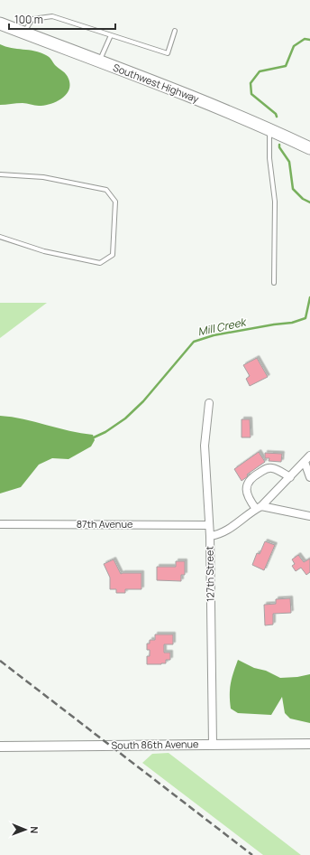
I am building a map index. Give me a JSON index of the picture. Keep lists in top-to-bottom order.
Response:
{
  "streets": {
    "main road": ["Southwest Highway"],
    "street": ["87th Avenue", "127th Street", "South 86th Avenue"]
  },
  "crossings": [
    ["87th Avenue", "127th Street"],
    ["127th Street", "South 86th Avenue"]
  ],
  "water": ["Mill Creek"],
  "scale_bar": "100 m",
  "north": "right"
}
